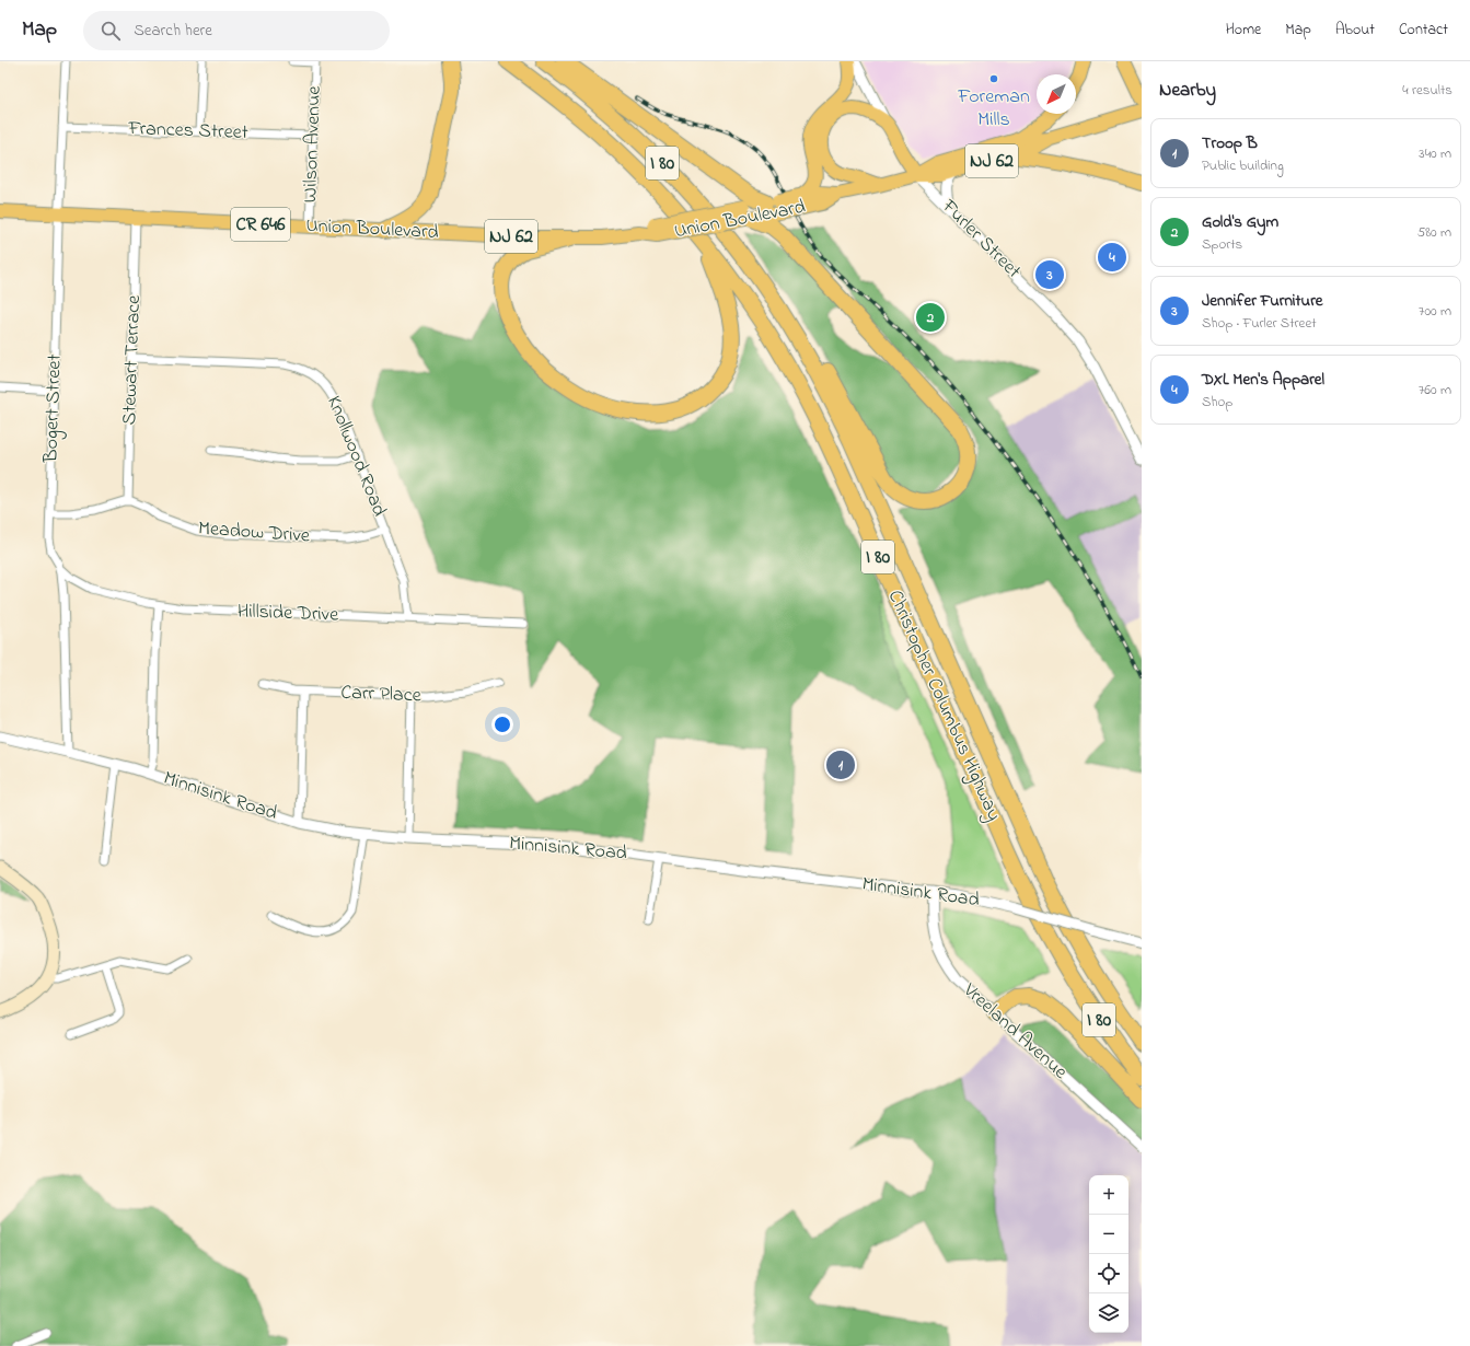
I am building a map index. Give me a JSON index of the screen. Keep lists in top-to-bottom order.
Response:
{
  "streets": {
    "highway": ["I 80", "Christopher Columbus Highway"],
    "main road": ["NJ 62", "Union Boulevard", "CR 646"],
    "street": [
      "Frances Street",
      "Wilson Avenue",
      "Furler Street",
      "Stewart Terrace",
      "Bogert Street",
      "Knollwood Road",
      "Meadow Drive",
      "Hillside Drive",
      "Carr Place",
      "Minnisink Road",
      "Vreeland Avenue"
    ]
  },
  "crossings": [
    ["Frances Street", "Wilson Avenue"],
    ["Frances Street", "Bogert Street"],
    ["Wilson Avenue", "Union Boulevard"],
    ["Union Boulevard", "Furler Street"],
    ["Union Boulevard", "Stewart Terrace"],
    ["Union Boulevard", "Bogert Street"],
    ["Stewart Terrace", "Knollwood Road"],
    ["Stewart Terrace", "Meadow Drive"],
    ["Bogert Street", "Hillside Drive"],
    ["Bogert Street", "Minnisink Road"],
    ["Knollwood Road", "Meadow Drive"],
    ["Knollwood Road", "Hillside Drive"],
    ["Minnisink Road", "Vreeland Avenue"]
  ],
  "places": ["Foreman Mills"],
  "north": "bottom left",
  "page": {
    "header": "Map",
    "search": "Search here",
    "nav": [
      "Home",
      "Map",
      "About",
      "Contact"
    ],
    "heading": ["Nearby", "4 results"],
    "list": [
      {
        "mark": "1",
        "name": "Troop B",
        "note": "Public building",
        "value": "340 m"
      },
      {
        "mark": "2",
        "name": "Gold's Gym",
        "note": "Sports",
        "value": "580 m"
      },
      {
        "mark": "3",
        "name": "Jennifer Furniture",
        "note": "Shop · Furler Street",
        "value": "700 m"
      },
      {
        "mark": "4",
        "name": "DXL Men's Apparel",
        "note": "Shop",
        "value": "760 m"
      }
    ],
    "pins": [
      "4",
      "3",
      "2",
      "1"
    ],
    "map_buttons": ["+", "−"]
  }
}
